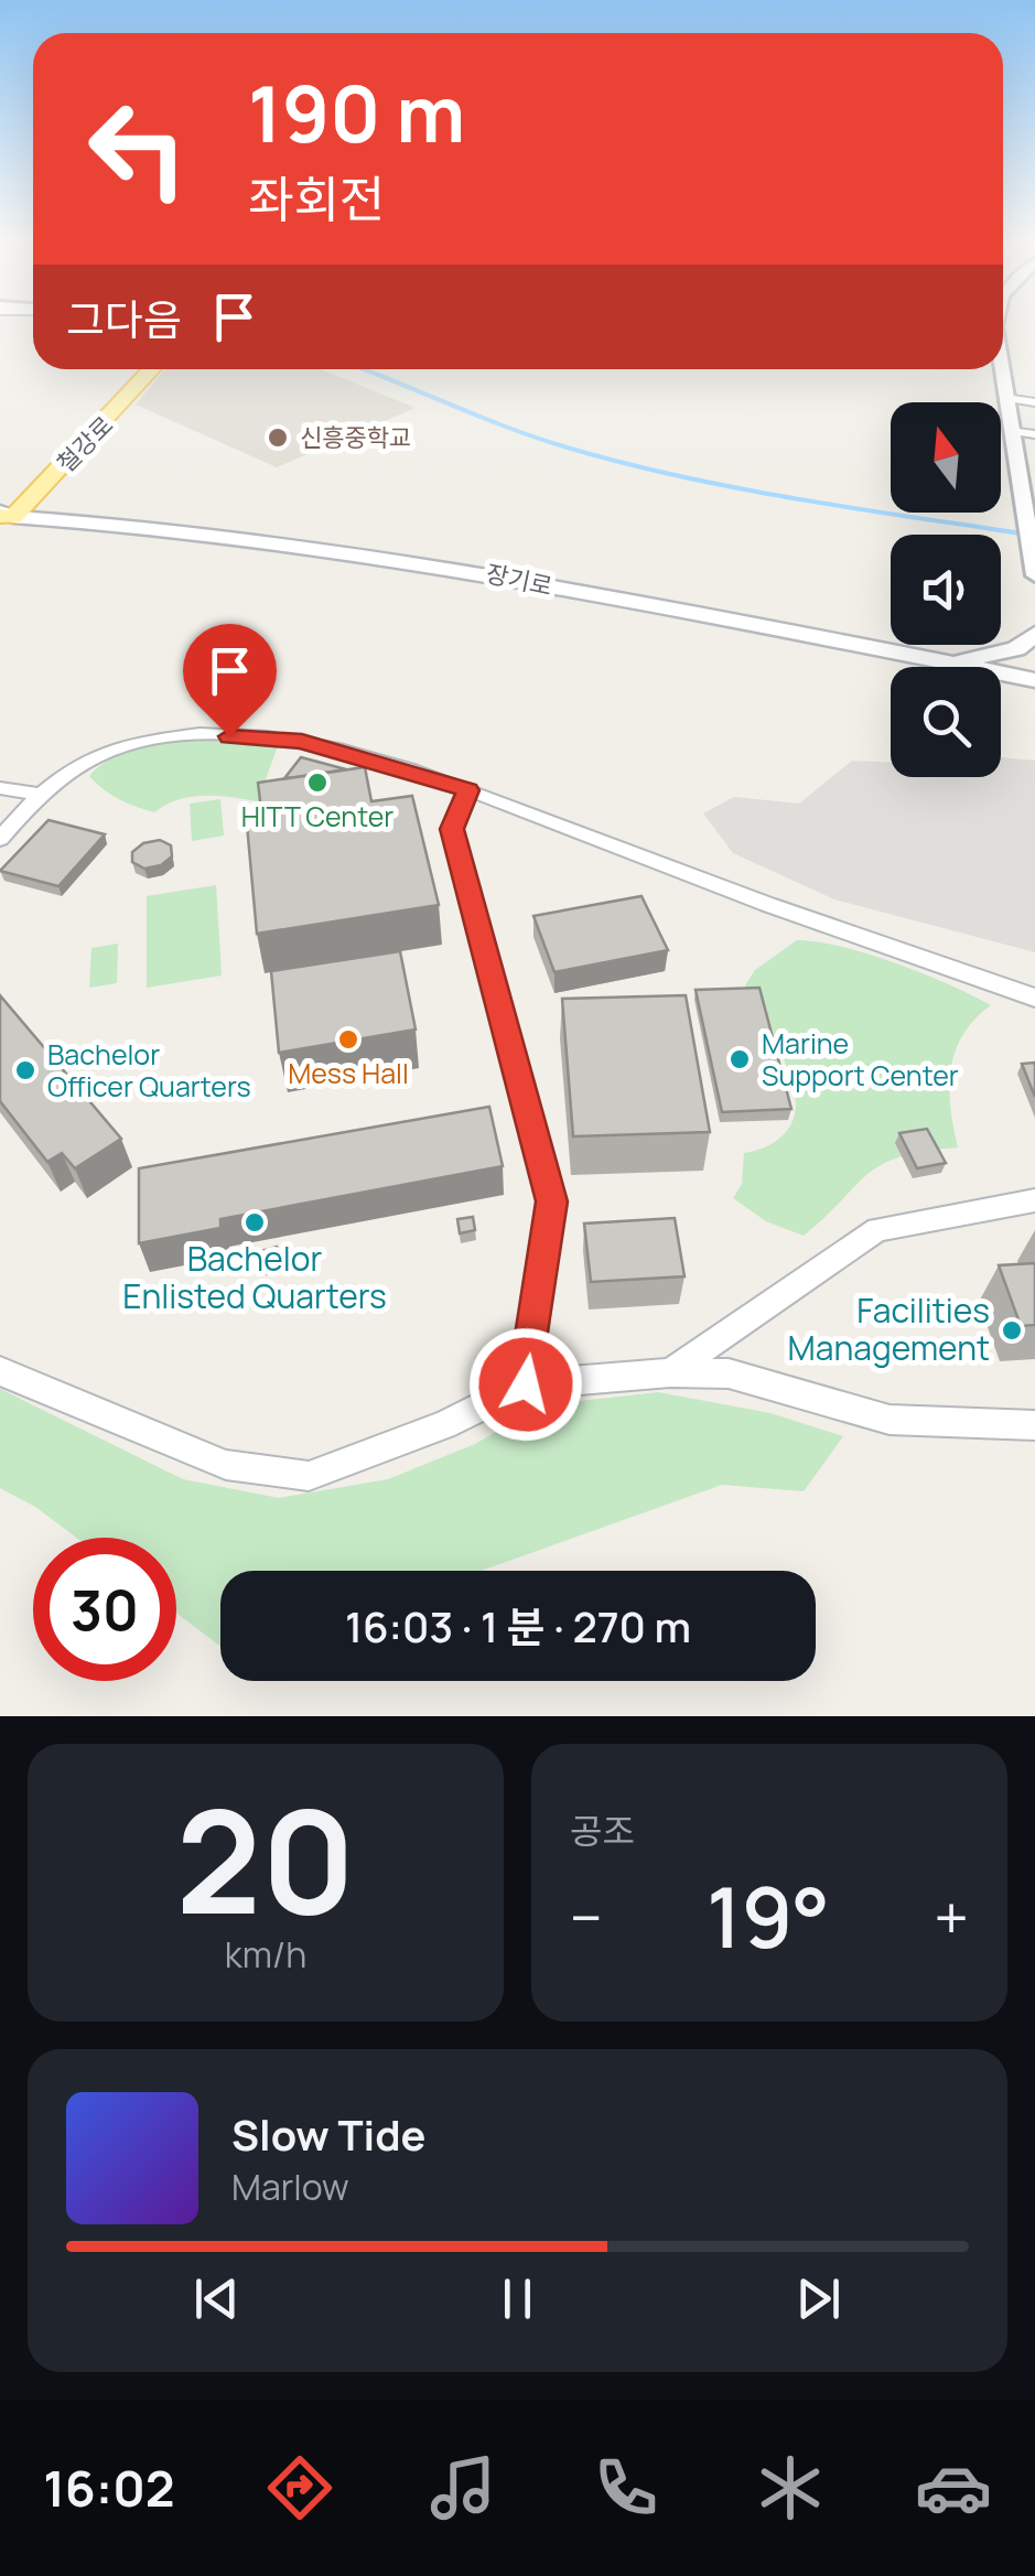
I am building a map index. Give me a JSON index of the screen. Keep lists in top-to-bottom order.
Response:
{
  "streets": {
    "main road": ["철강로", "장기로"]
  },
  "crossings": [
    ["철강로", "장기로"]
  ],
  "places": [
    "신흥중학교",
    "HITT Center",
    "Mess Hall",
    "Marine Support Center",
    "Bachelor Officer Quarters",
    "Bachelor Enlisted Quarters",
    "Facilities Management"
  ],
  "north": "top",
  "page": {
    "turn": ["190 m", "좌회전"],
    "then": "그다음",
    "limit": "30",
    "trip": "16:03 · 1 분 · 270 m",
    "tile": [
      ["20", "km/h"],
      "공조"
    ],
    "heat": ["−", "19°", "+"],
    "song": ["Slow Tide", "Marlow"],
    "tabs": "16:02"
  }
}
